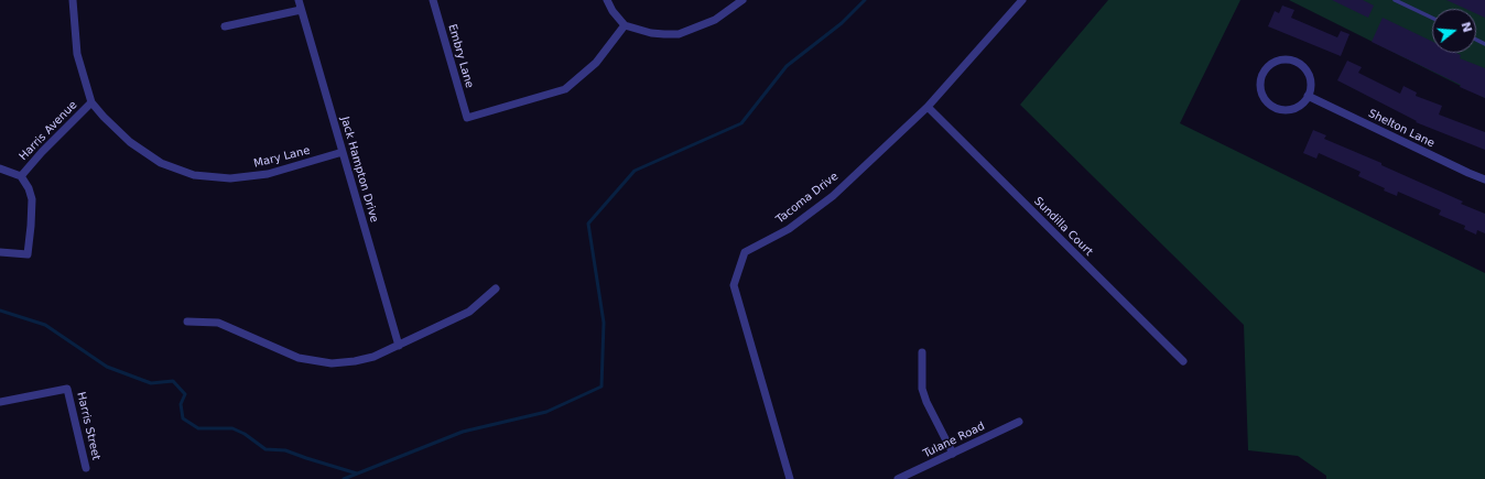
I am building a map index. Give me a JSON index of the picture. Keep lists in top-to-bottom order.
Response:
{
  "streets": {
    "street": [
      "Embry Lane",
      "Shelton Lane",
      "Harris Avenue",
      "Mary Lane",
      "Jack Hampton Drive",
      "Tacoma Drive",
      "Sundilla Court",
      "Harris Street",
      "Tulane Road"
    ]
  },
  "crossings": [
    ["Harris Avenue", "Mary Lane"],
    ["Mary Lane", "Jack Hampton Drive"],
    ["Tacoma Drive", "Sundilla Court"]
  ],
  "north": "right"
}
